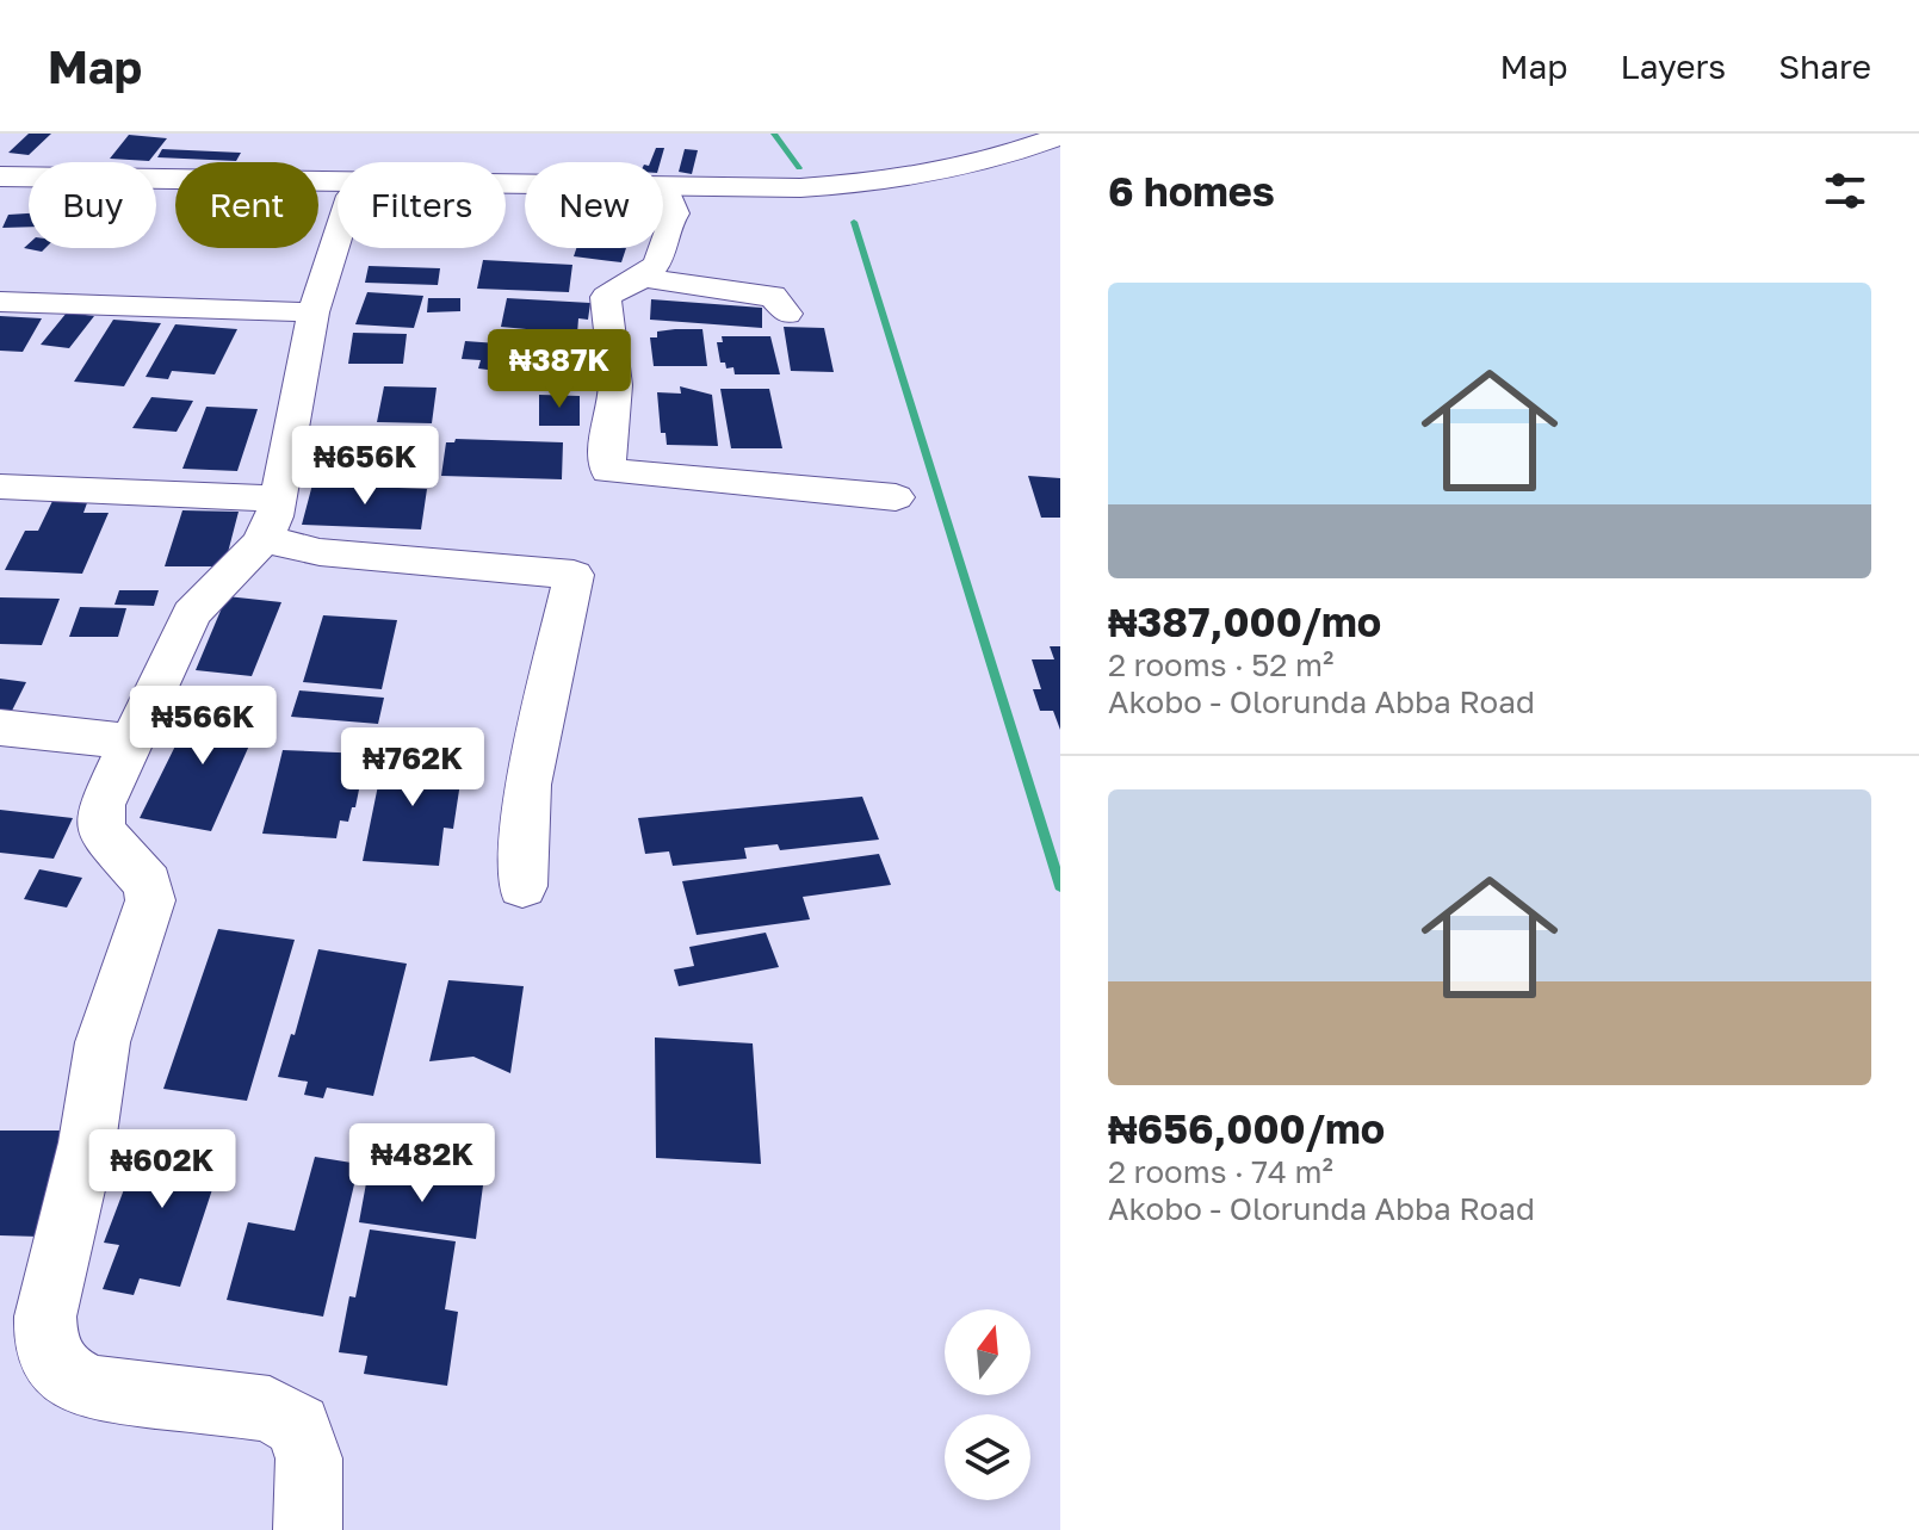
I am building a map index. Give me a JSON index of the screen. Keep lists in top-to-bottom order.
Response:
{
  "north": "top",
  "page": {
    "header": "Map",
    "nav": ["Map", "Layers", "Share"],
    "heading": "6 homes",
    "chip": [
      "Buy",
      "Rent",
      "Filters",
      "New"
    ],
    "list": [
      {
        "name": "₦387,000/mo",
        "note": "2 rooms · 52 m² · Akobo - Olorunda Abba Road"
      },
      {
        "name": "₦656,000/mo",
        "note": "2 rooms · 74 m² · Akobo - Olorunda Abba Road"
      }
    ],
    "price": [
      "₦387K",
      "₦656K",
      "₦566K",
      "₦762K",
      "₦482K",
      "₦602K"
    ]
  }
}
